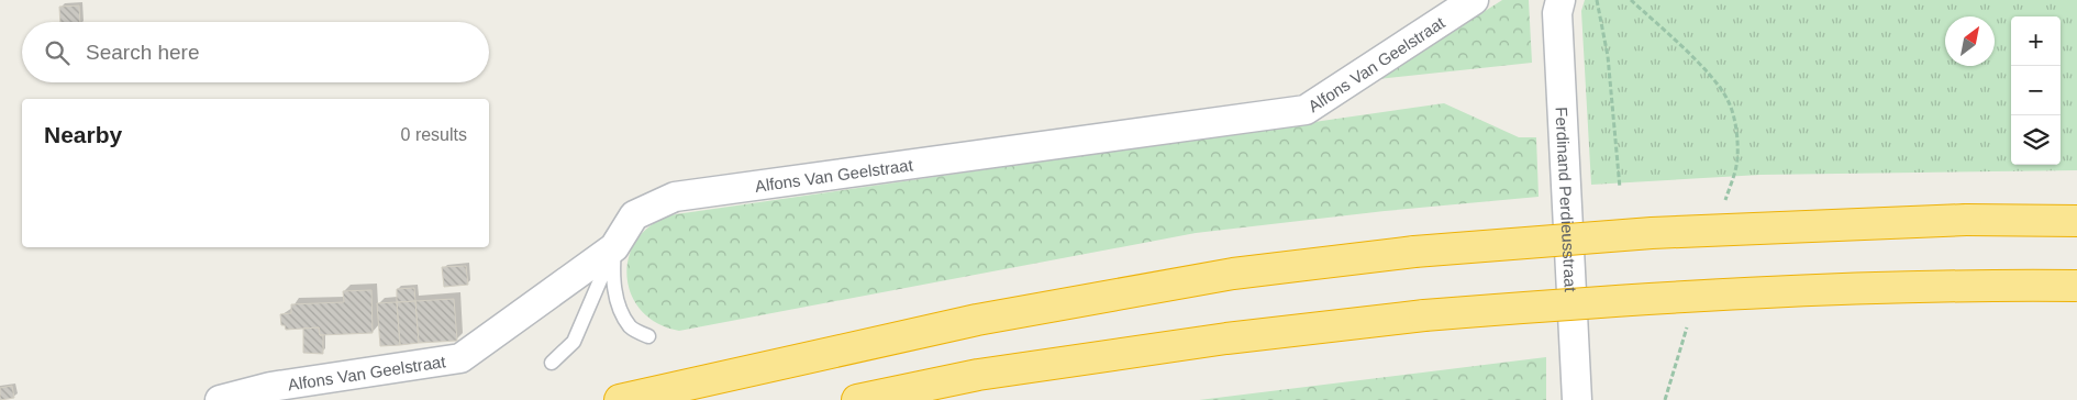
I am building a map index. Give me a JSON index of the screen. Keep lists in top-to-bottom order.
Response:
{
  "streets": {
    "street": ["Alfons Van Geelstraat", "Ferdinand Perdieusstraat"]
  },
  "north": "top right",
  "page": {
    "map_buttons": ["+", "−"],
    "search": "Search here",
    "heading": ["Nearby", "0 results"]
  }
}
